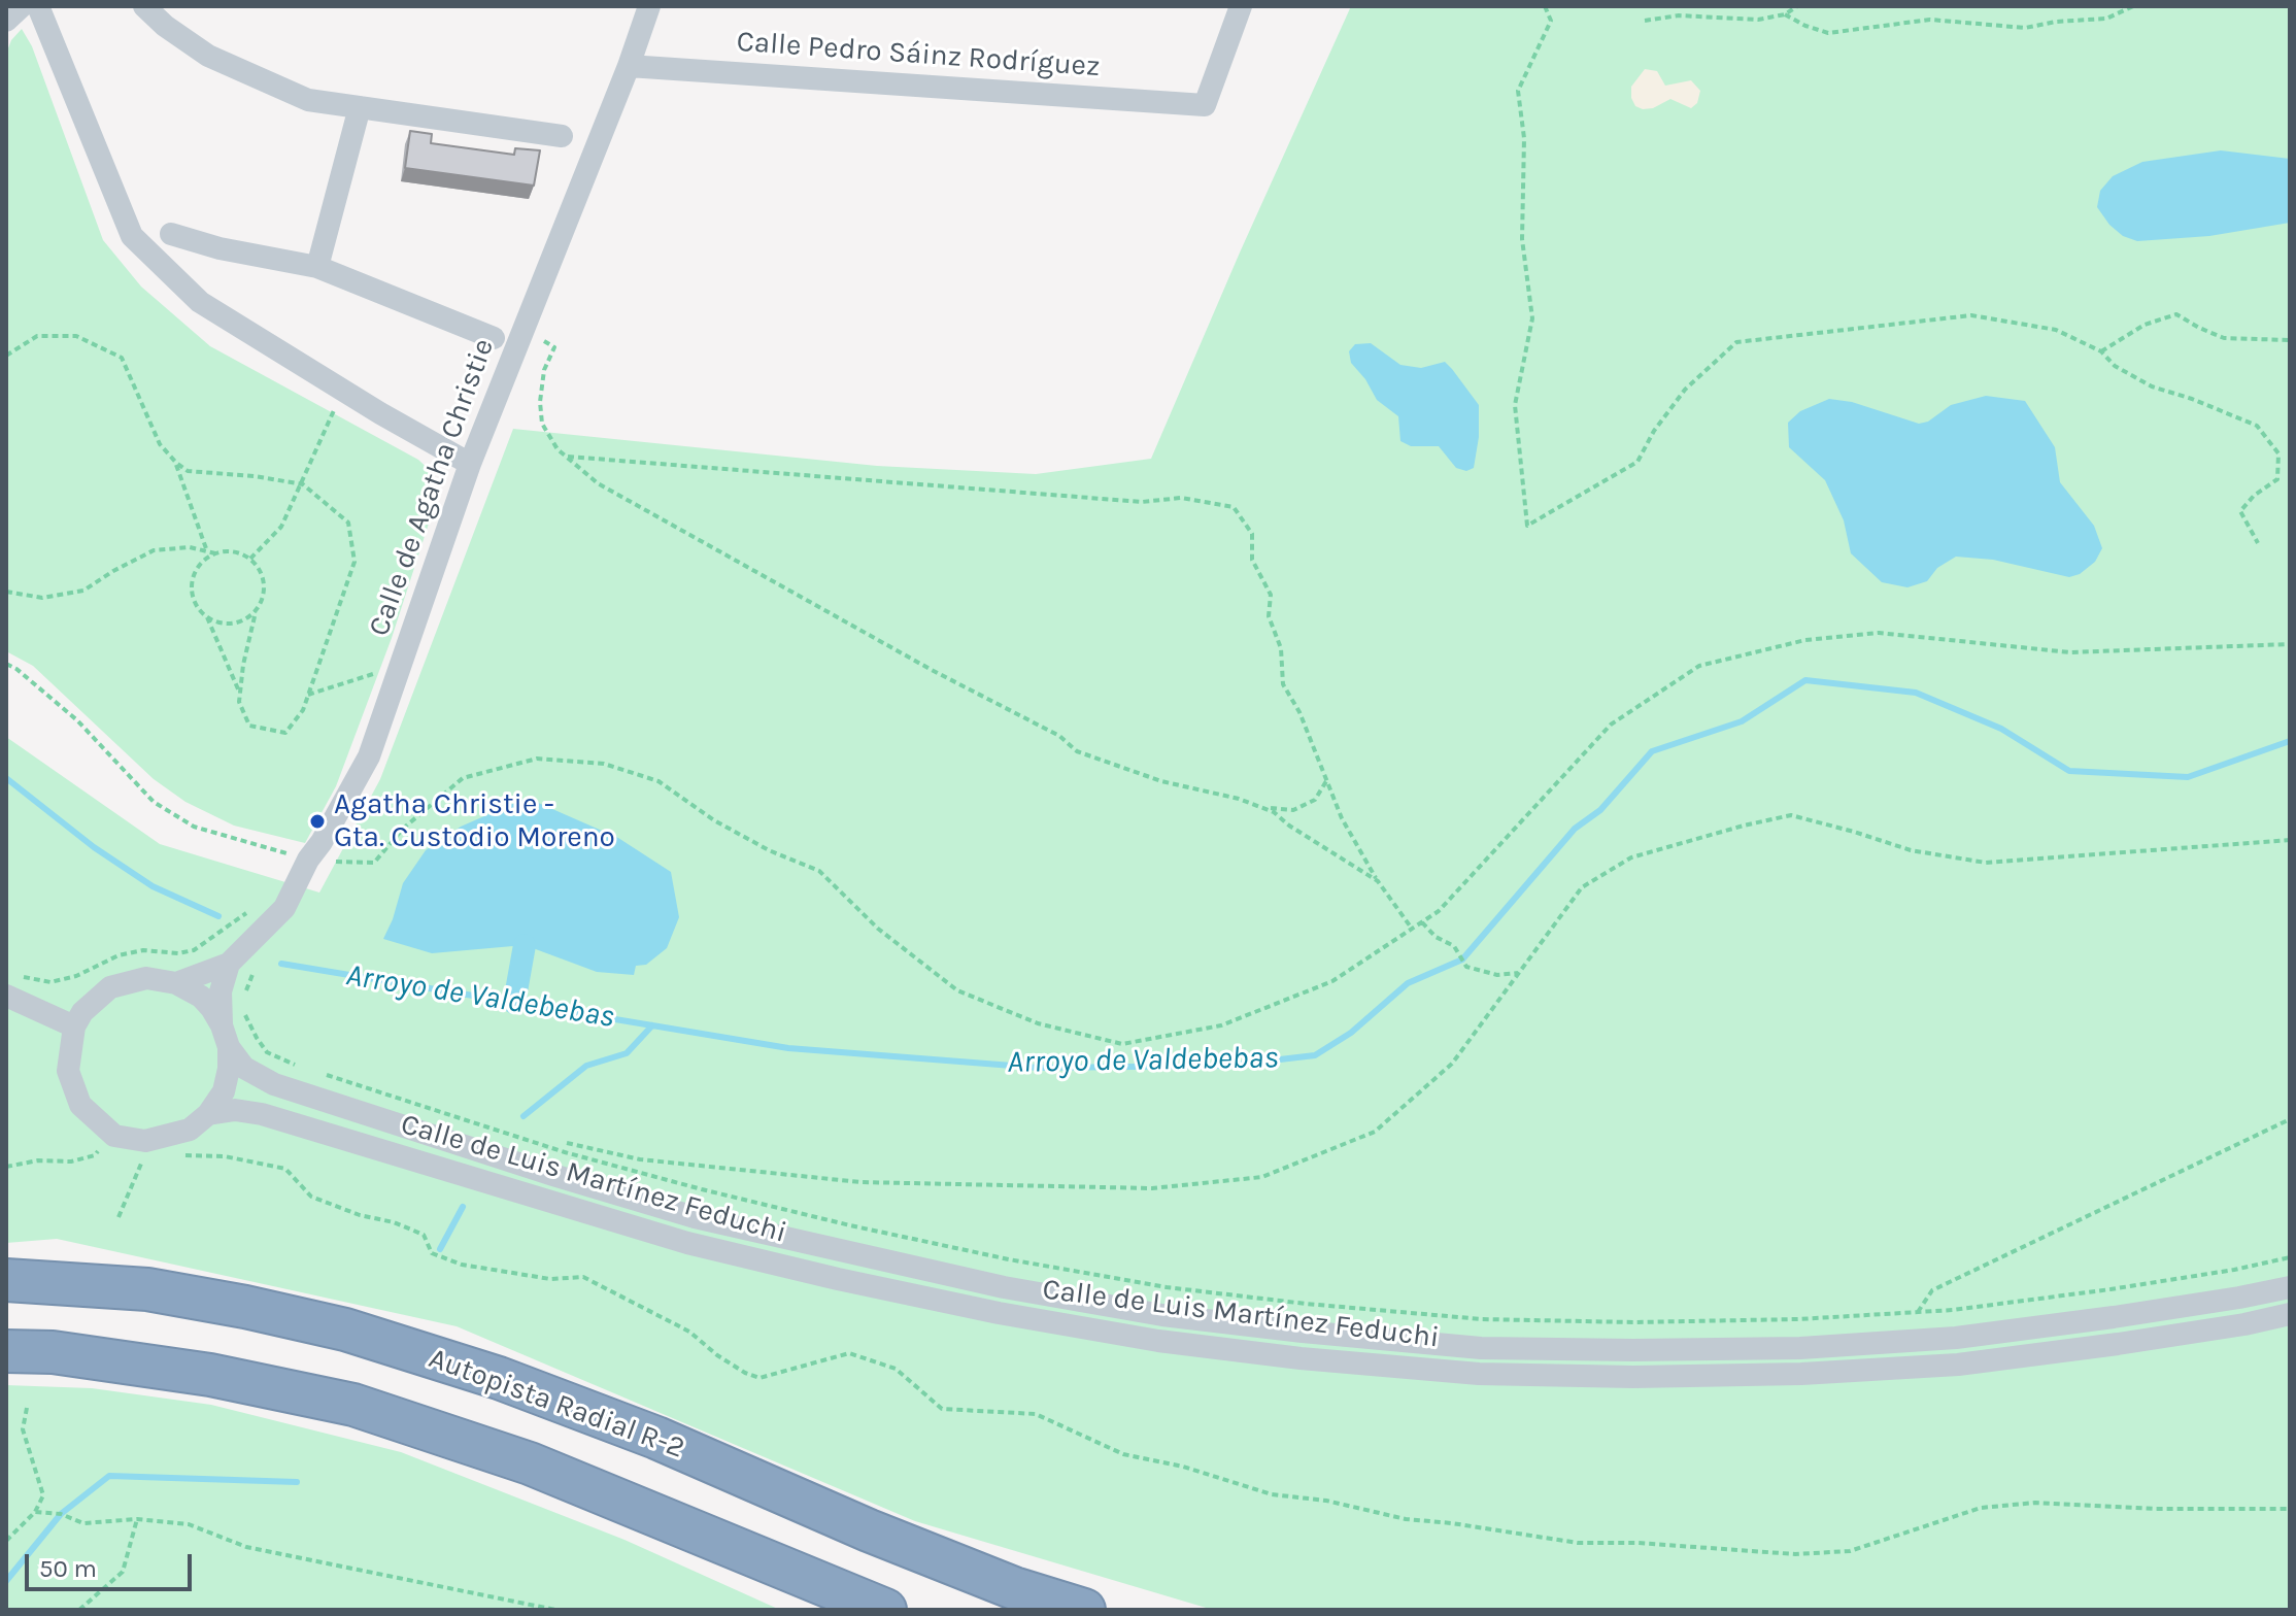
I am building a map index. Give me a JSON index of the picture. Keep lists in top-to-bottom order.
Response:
{
  "streets": {
    "highway": ["Autopista Radial R-2"],
    "street": ["Calle Pedro Sáinz Rodríguez", "Calle de Agatha Christie", "Calle de Luis Martínez Feduchi"]
  },
  "crossings": [
    ["Calle Pedro Sáinz Rodríguez", "Calle de Agatha Christie"],
    ["Calle de Agatha Christie", "Calle de Luis Martínez Feduchi"]
  ],
  "water": ["Arroyo de Valdebebas"],
  "places": ["Agatha Christie - Gta. Custodio Moreno"],
  "scale_bar": "50 m"
}
